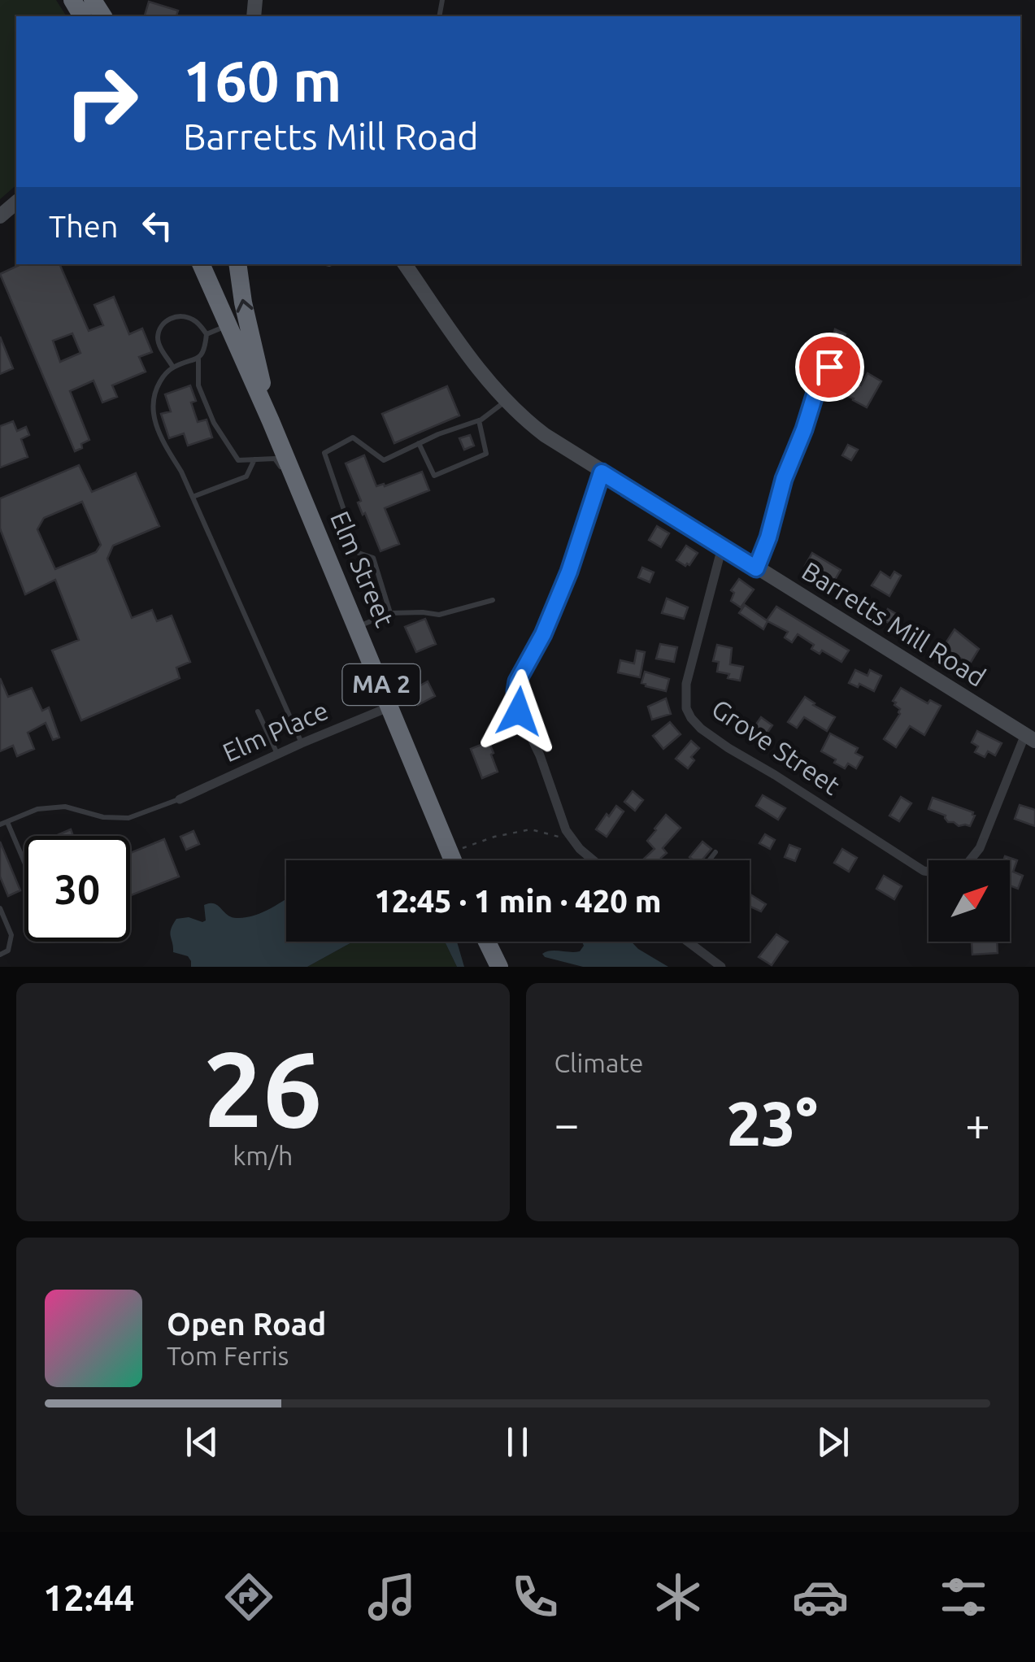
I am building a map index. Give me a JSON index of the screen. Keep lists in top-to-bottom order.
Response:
{
  "streets": {
    "highway": ["Elm Street", "MA 2"],
    "street": ["Barretts Mill Road", "Elm Place", "Grove Street"]
  },
  "crossings": [
    ["Elm Street", "Elm Place"],
    ["Barretts Mill Road", "Grove Street"]
  ],
  "north": "top right",
  "page": {
    "turn": ["160 m", "Barretts Mill Road"],
    "then": "Then",
    "limit": "30",
    "trip": "12:45 · 1 min · 420 m",
    "tile": [
      ["26", "km/h"],
      "Climate"
    ],
    "heat": ["−", "23°", "+"],
    "song": ["Open Road", "Tom Ferris"],
    "tabs": "12:44"
  }
}
